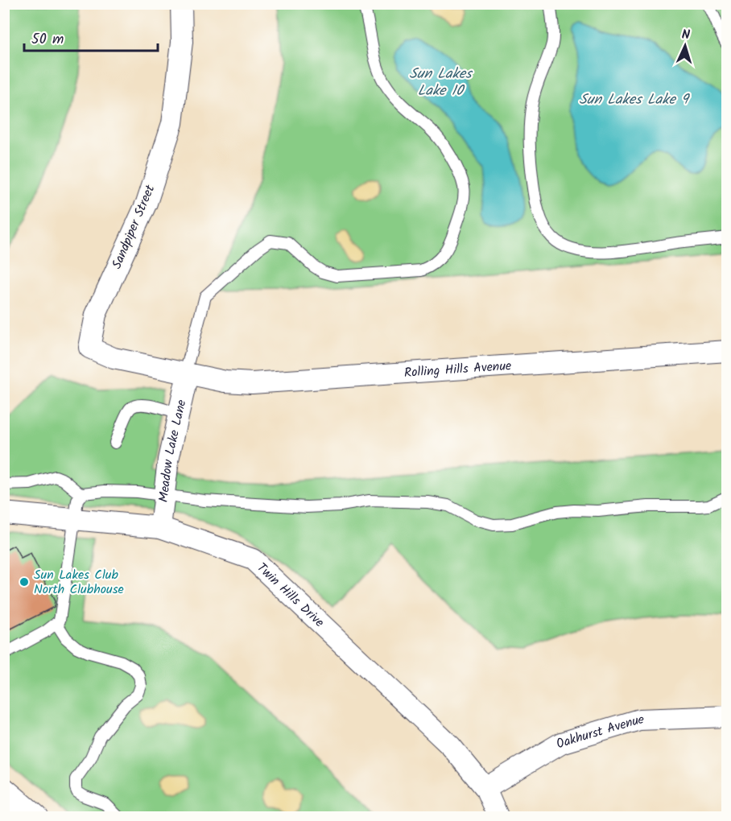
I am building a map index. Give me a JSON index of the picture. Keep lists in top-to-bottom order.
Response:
{
  "streets": {
    "street": [
      "Sandpiper Street",
      "Rolling Hills Avenue",
      "Meadow Lake Lane",
      "Twin Hills Drive",
      "Oakhurst Avenue"
    ]
  },
  "crossings": [
    ["Sandpiper Street", "Rolling Hills Avenue"],
    ["Sandpiper Street", "Meadow Lake Lane"],
    ["Rolling Hills Avenue", "Meadow Lake Lane"],
    ["Meadow Lake Lane", "Twin Hills Drive"],
    ["Twin Hills Drive", "Oakhurst Avenue"]
  ],
  "water": ["Sun Lakes Lake 10", "Sun Lakes Lake 9"],
  "places": ["Sun Lakes Club North Clubhouse"],
  "scale_bar": "50 m",
  "north": "top"
}
